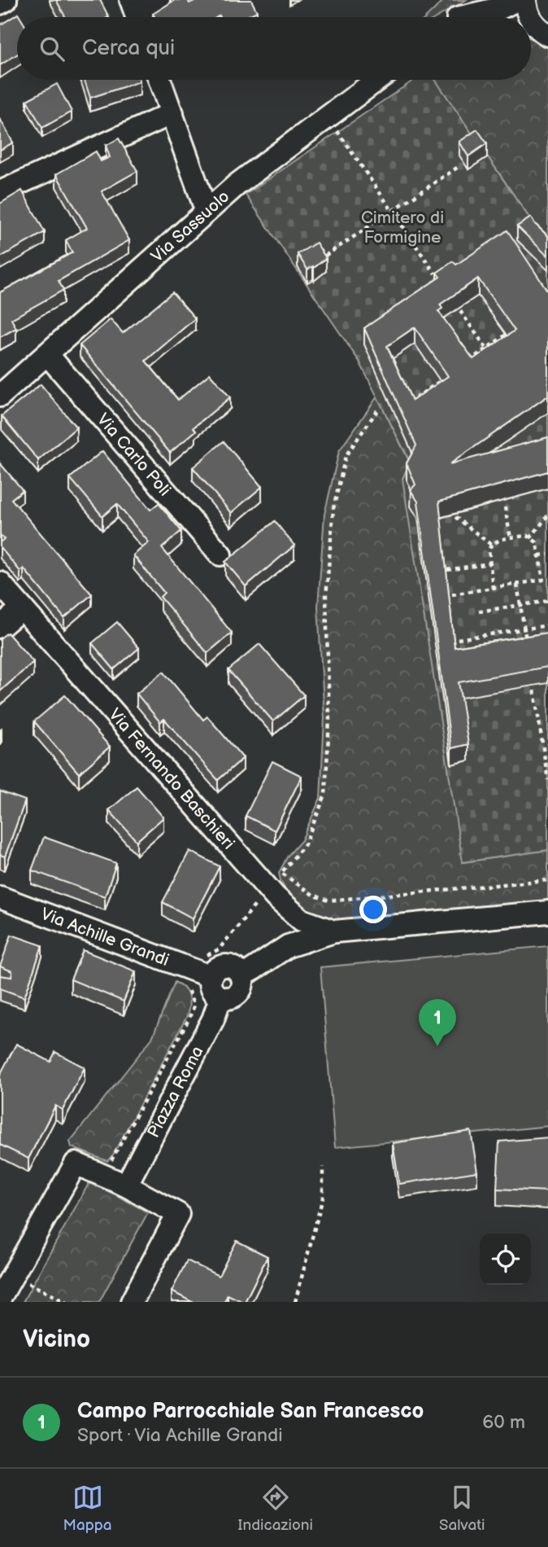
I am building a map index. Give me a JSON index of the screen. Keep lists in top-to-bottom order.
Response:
{
  "streets": {
    "street": [
      "Via Sassuolo",
      "Via Carlo Poli",
      "Via Fernando Baschieri",
      "Via Achille Grandi",
      "Piazza Roma"
    ]
  },
  "crossings": [
    ["Via Sassuolo", "Via Carlo Poli"],
    ["Via Achille Grandi", "Piazza Roma"]
  ],
  "parks": ["Cimitero di Formigine"],
  "page": {
    "search": "Cerca qui",
    "pins": "1",
    "heading": "Vicino",
    "list": [
      {
        "mark": "1",
        "name": "Campo Parrocchiale San Francesco",
        "note": "Sport · Via Achille Grandi",
        "value": "60 m"
      }
    ],
    "nav": ["Mappa", "Indicazioni", "Salvati"]
  }
}
